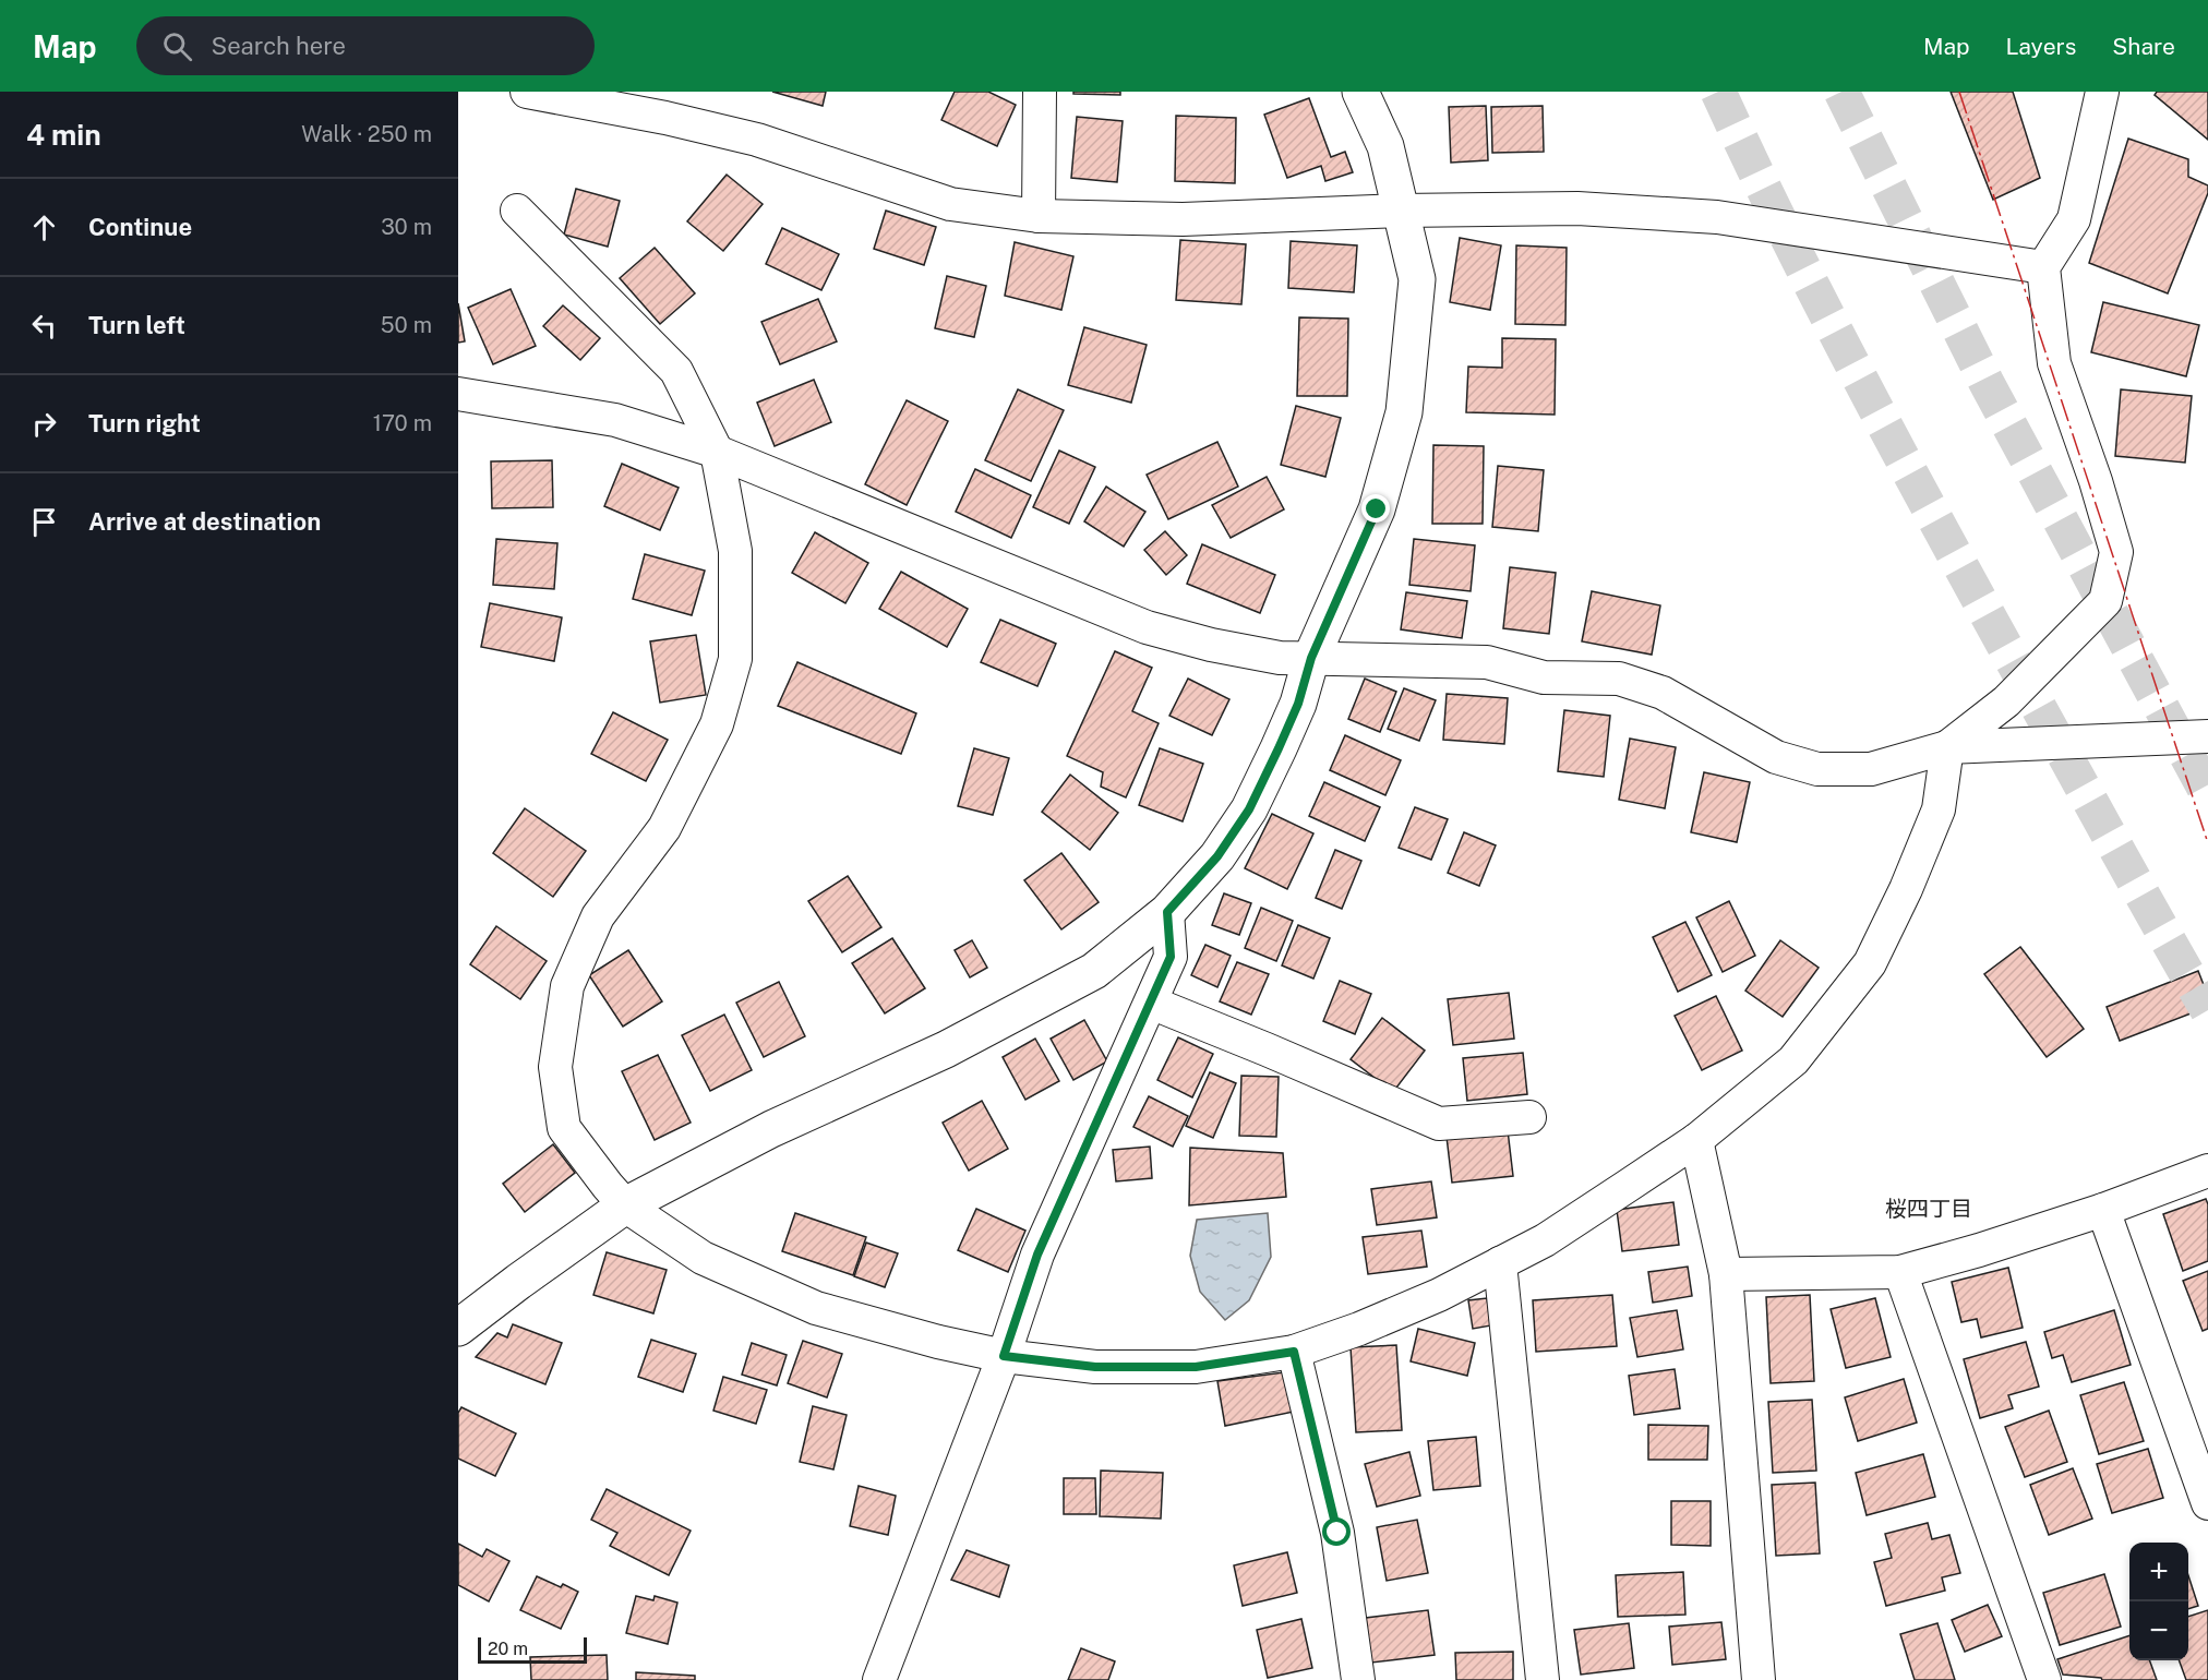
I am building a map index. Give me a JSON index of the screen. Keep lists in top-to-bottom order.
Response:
{
  "districts": ["桜四丁目"],
  "scale_bar": "20 m",
  "page": {
    "header": "Map",
    "search": "Search here",
    "nav": ["Map", "Layers", "Share"],
    "heading": ["4 min", "Walk · 250 m"],
    "list": [
      ["Continue", "30 m"],
      ["Turn left", "50 m"],
      ["Turn right", "170 m"],
      "Arrive at destination"
    ],
    "map_buttons": ["+", "−"],
    "scale": "20 m"
  }
}
